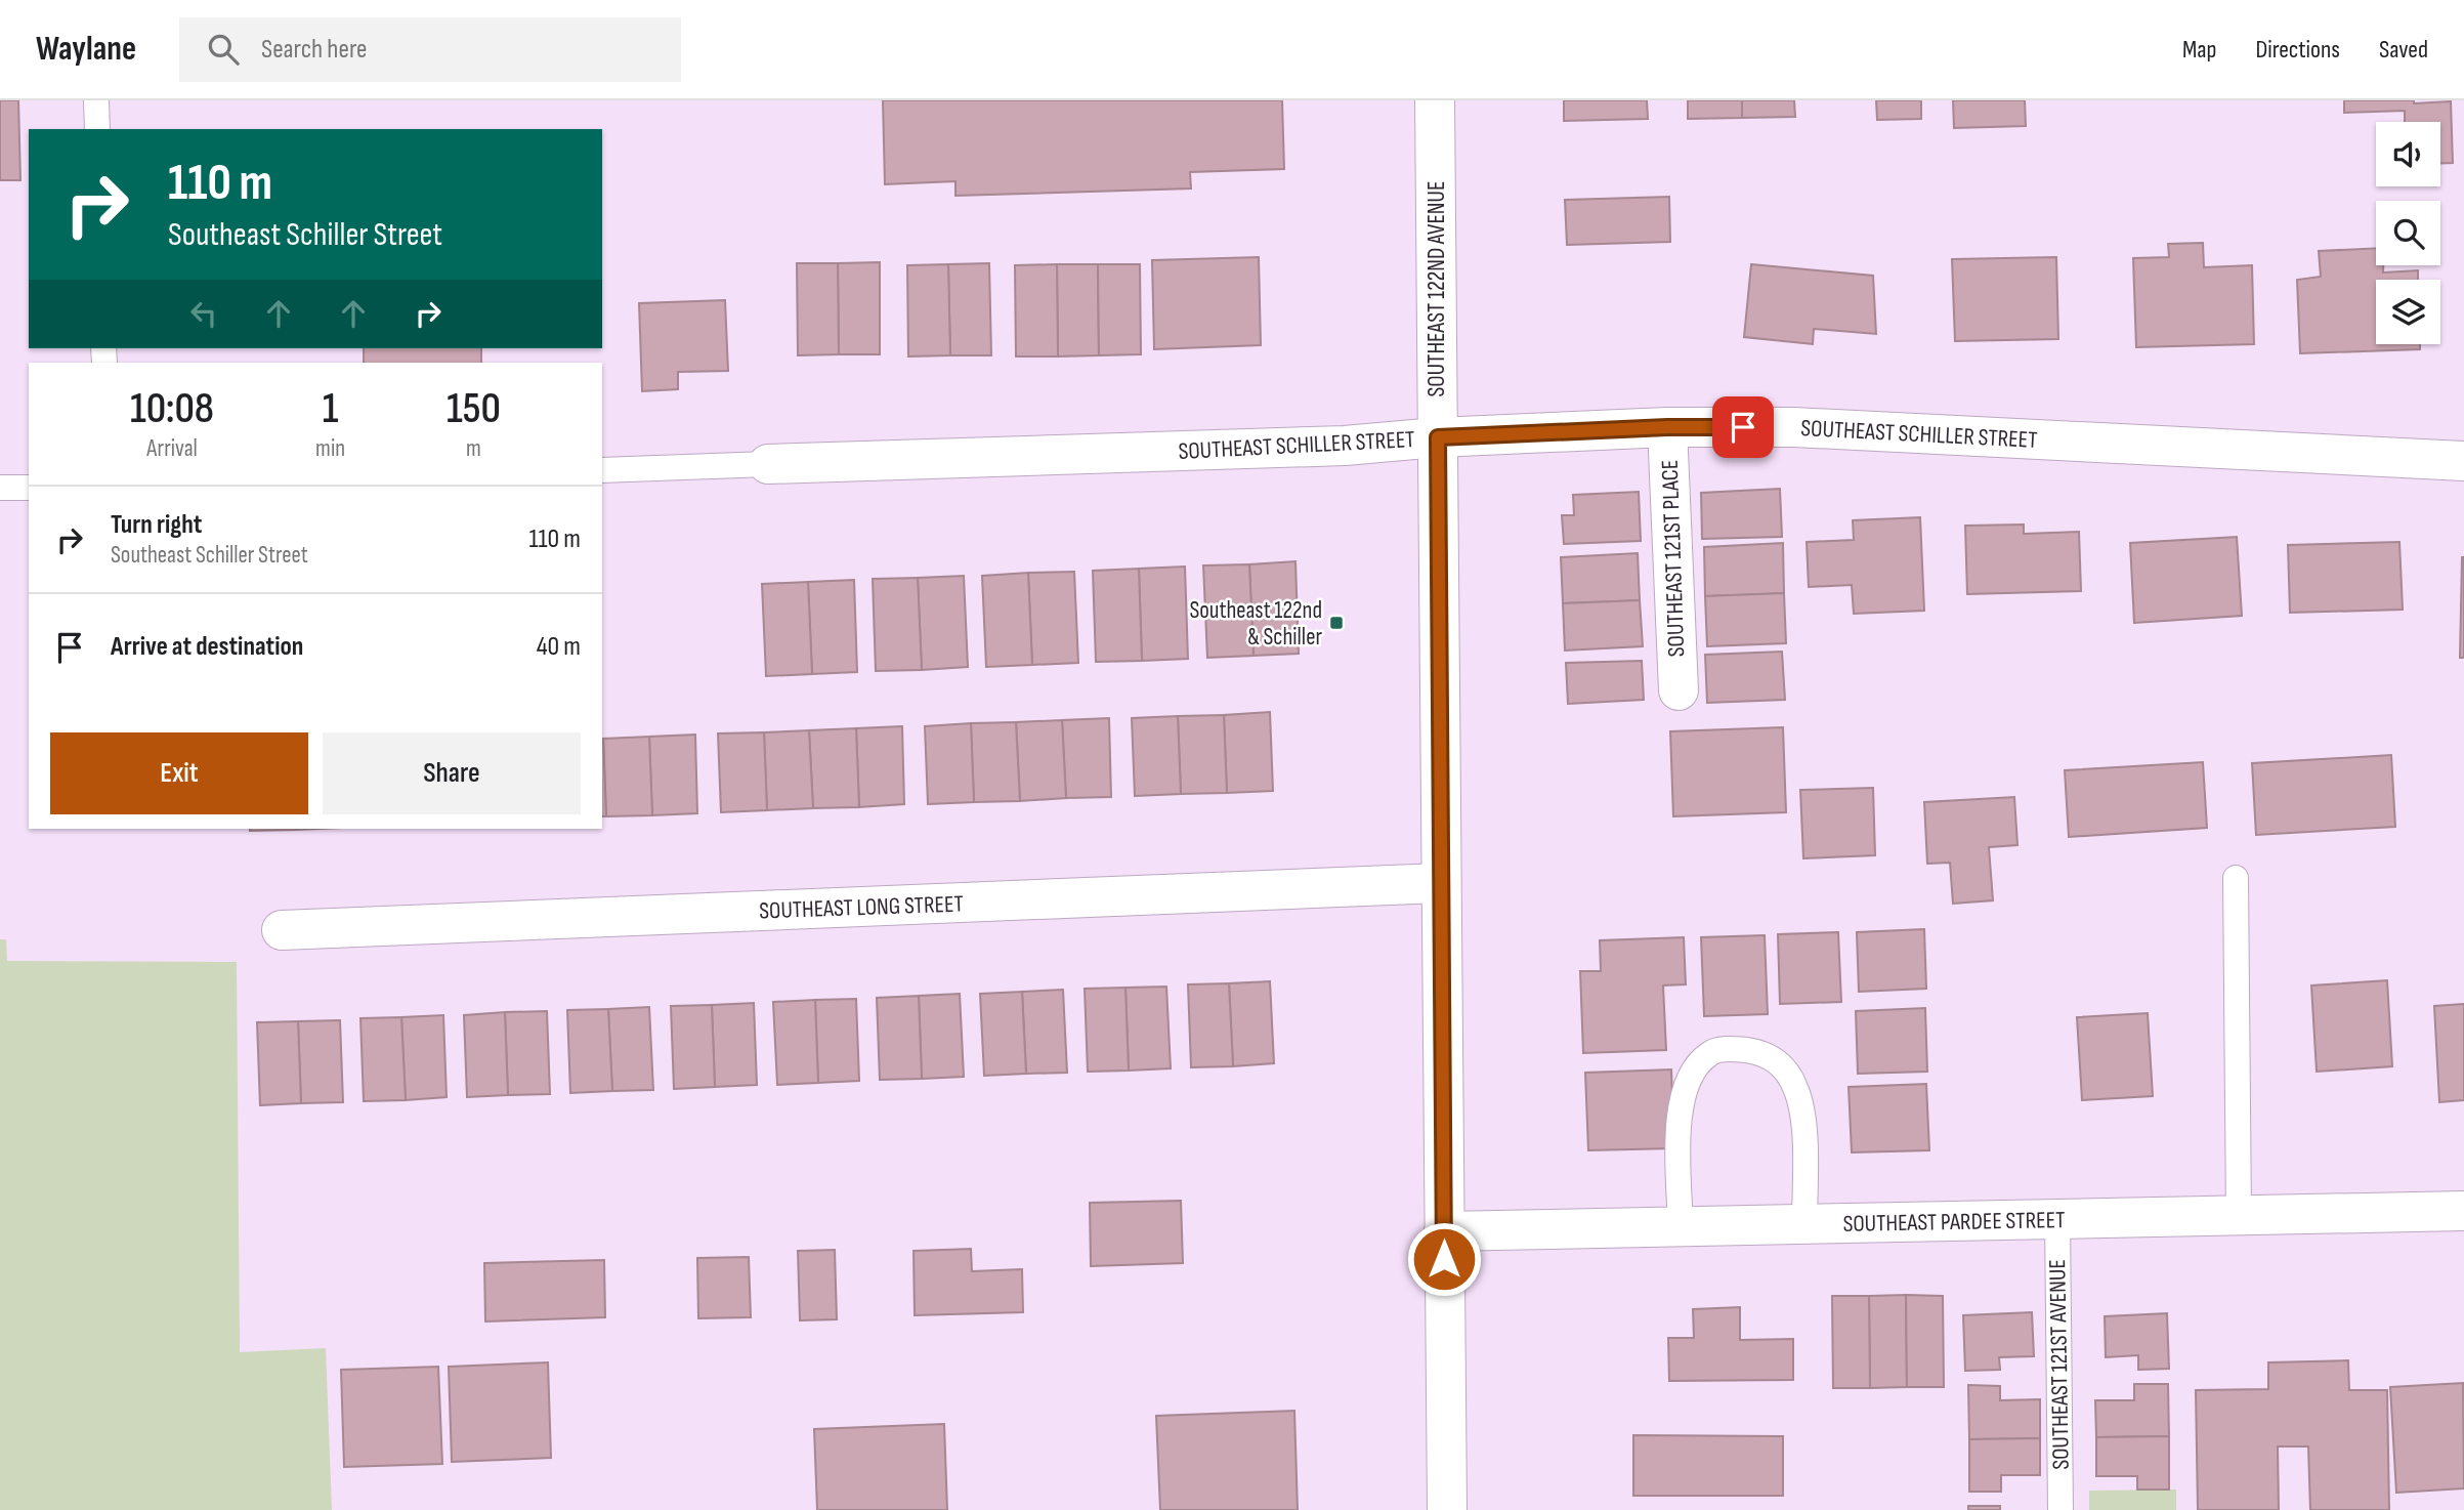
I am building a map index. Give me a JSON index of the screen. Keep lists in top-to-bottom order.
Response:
{
  "streets": {
    "street": [
      "SOUTHEAST 122ND AVENUE",
      "SOUTHEAST SCHILLER STREET",
      "SOUTHEAST 121ST PLACE",
      "SOUTHEAST LONG STREET",
      "SOUTHEAST PARDEE STREET"
    ],
    "lane": ["SOUTHEAST 121ST AVENUE"]
  },
  "crossings": [
    ["SOUTHEAST 122ND AVENUE", "SOUTHEAST SCHILLER STREET"],
    ["SOUTHEAST 122ND AVENUE", "SOUTHEAST LONG STREET"],
    ["SOUTHEAST 122ND AVENUE", "SOUTHEAST PARDEE STREET"],
    ["SOUTHEAST SCHILLER STREET", "SOUTHEAST 121ST PLACE"],
    ["SOUTHEAST PARDEE STREET", "SOUTHEAST 121ST AVENUE"]
  ],
  "places": {
    "transit": ["Southeast 122nd & Schiller"]
  },
  "page": {
    "header": "Waylane",
    "search": "Search here",
    "nav": ["Map", "Directions", "Saved"],
    "turn": ["110 m", "Southeast Schiller Street"],
    "eta": [
      "10:08",
      "Arrival",
      "1",
      "min",
      "150",
      "m"
    ],
    "list": [
      {
        "name": "Turn right",
        "note": "Southeast Schiller Street",
        "value": "110 m"
      },
      {
        "name": "Arrive at destination",
        "value": "40 m"
      }
    ],
    "buttons": ["Exit", "Share"]
  }
}
